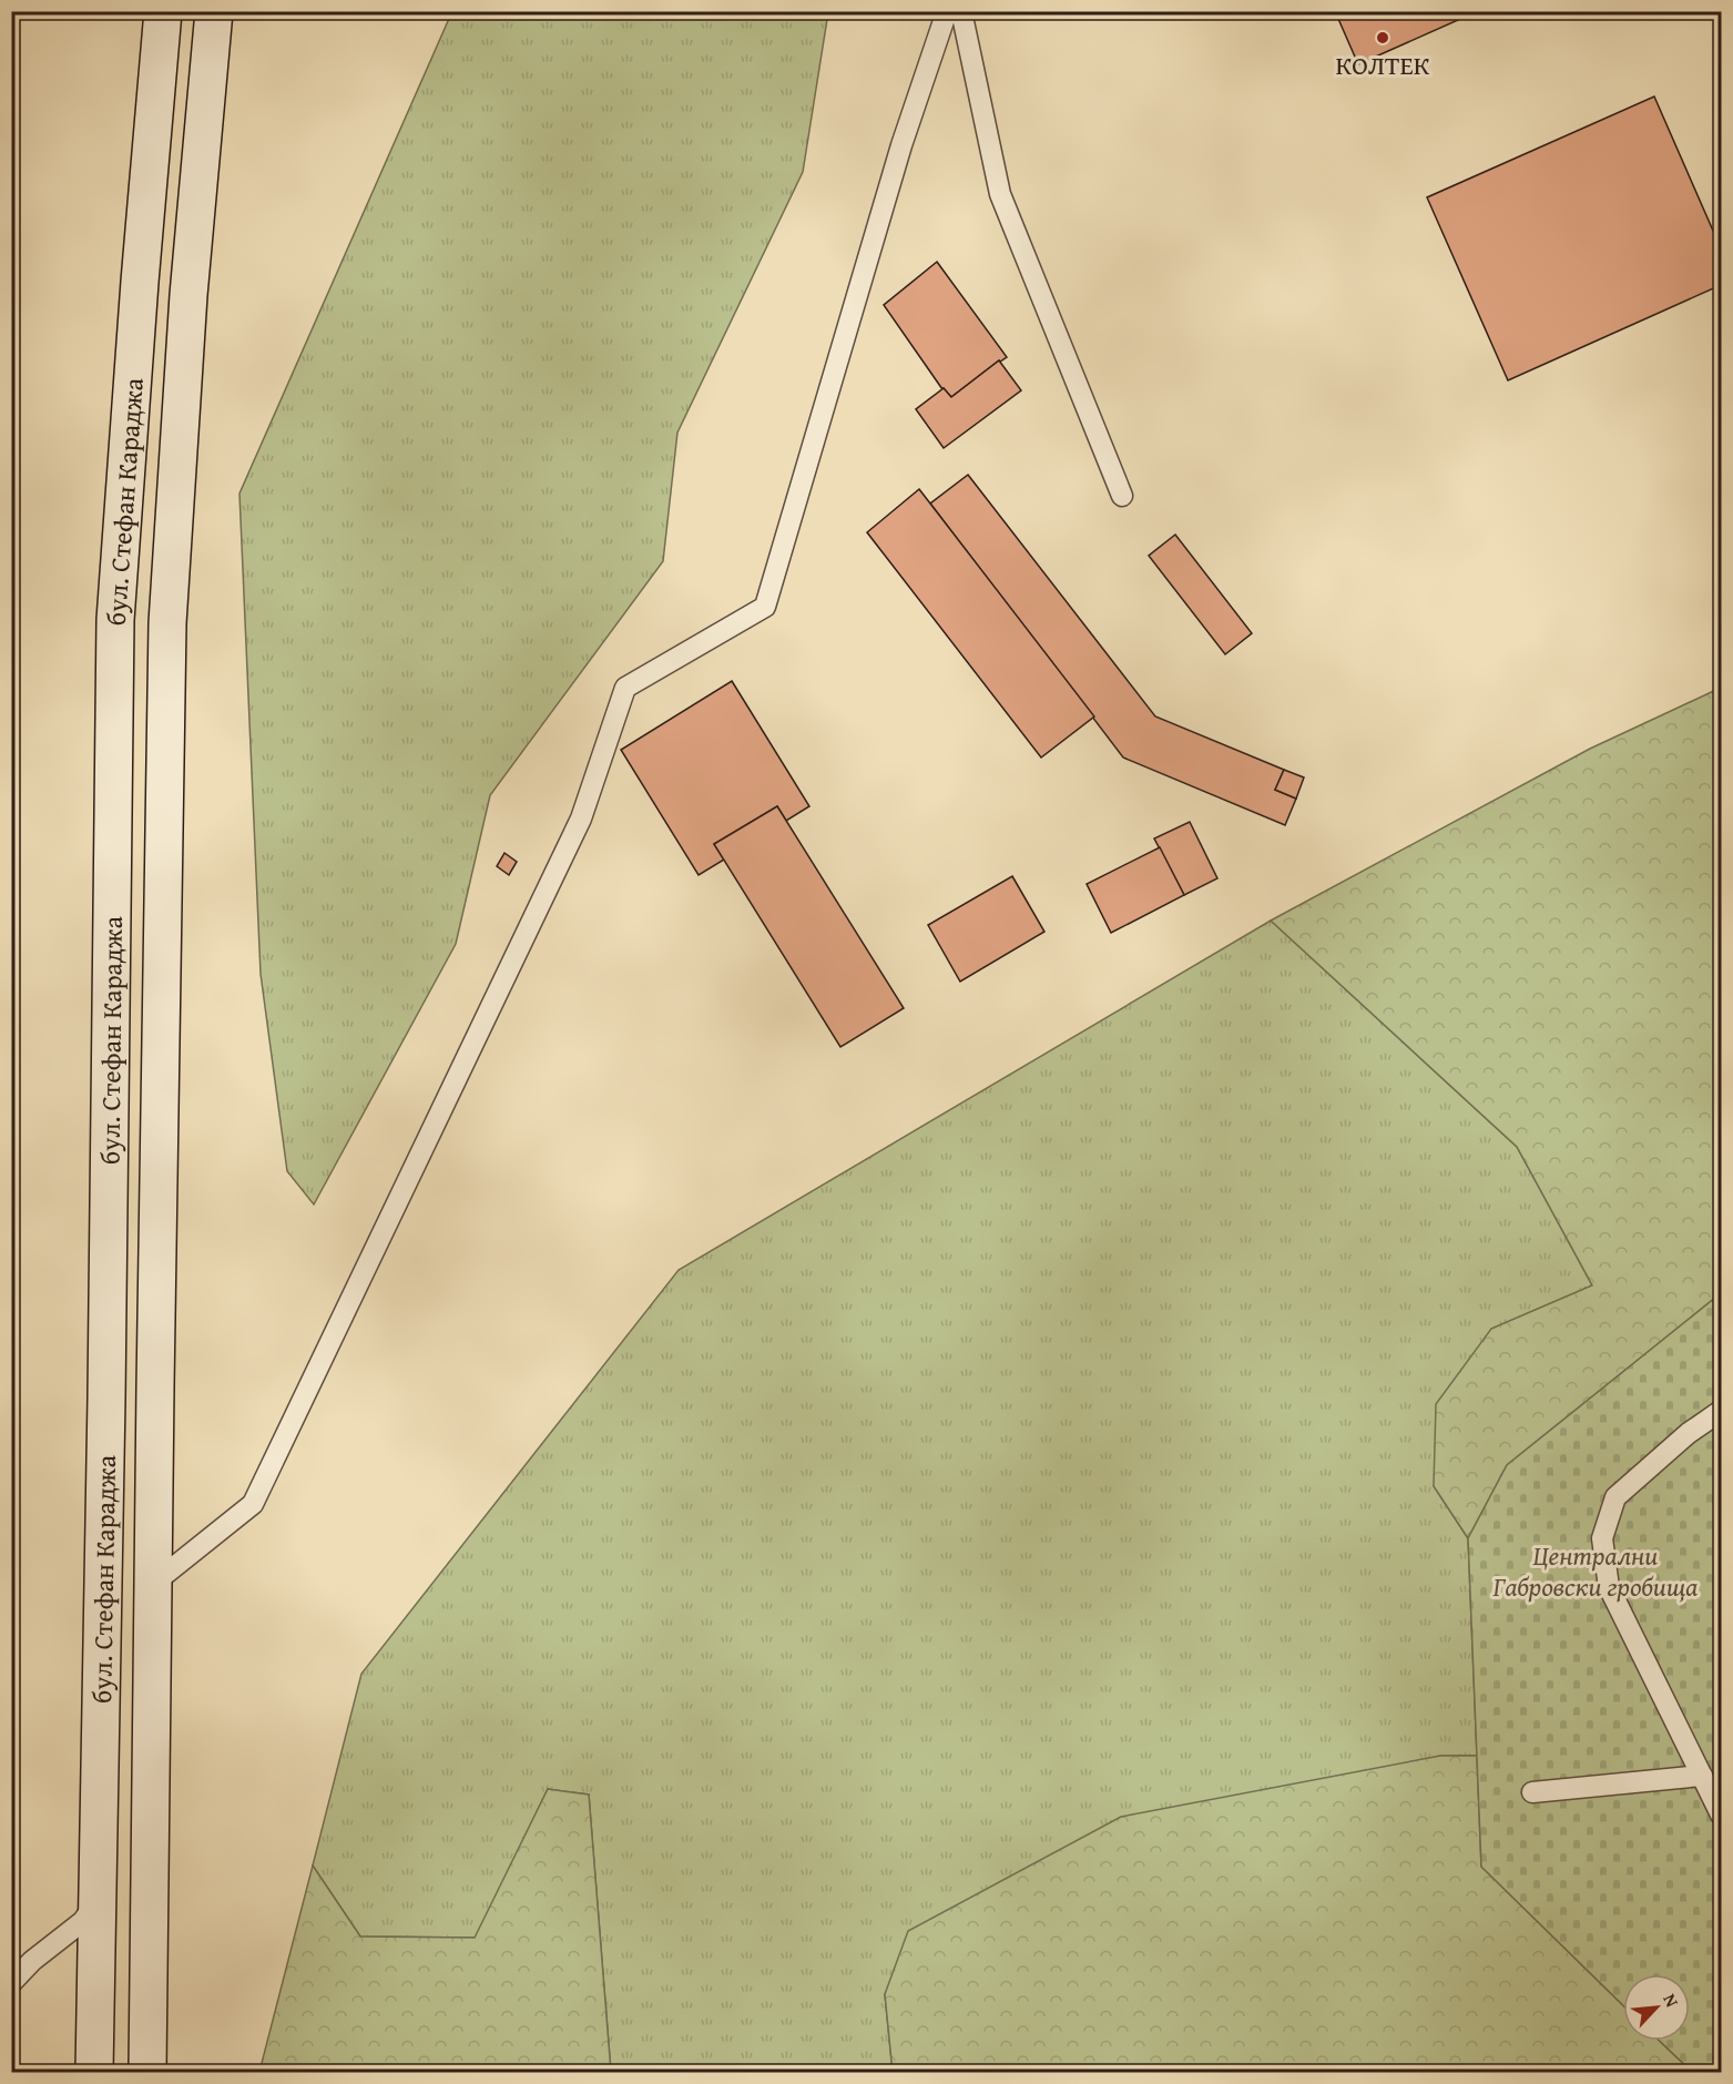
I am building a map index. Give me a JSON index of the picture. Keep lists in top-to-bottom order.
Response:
{
  "streets": {
    "main road": ["бул. Стефан Караджа"]
  },
  "parks": ["Централни Габровски гробища"],
  "places": ["КОЛТЕК"],
  "north": "top right"
}
